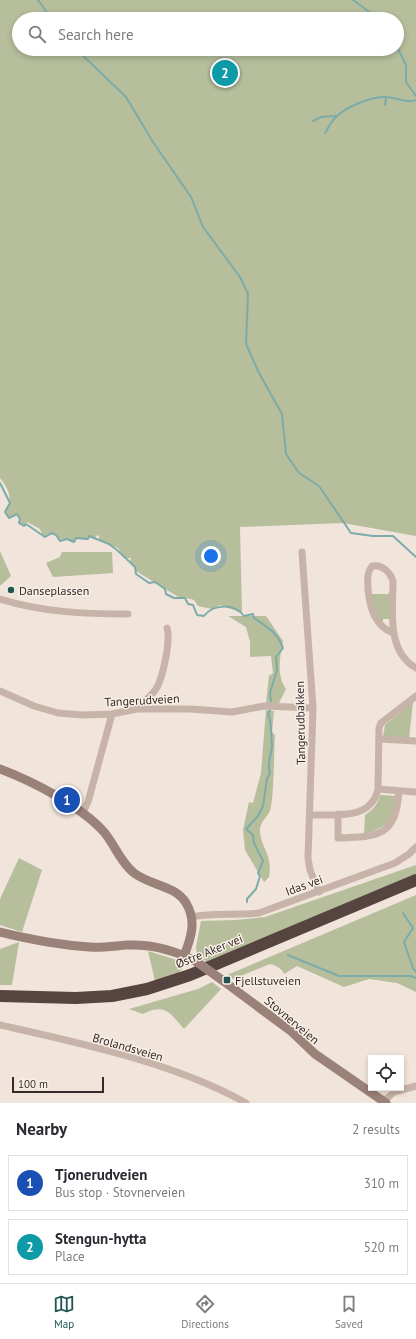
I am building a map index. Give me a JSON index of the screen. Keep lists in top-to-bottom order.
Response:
{
  "streets": {
    "highway": ["Østre Aker vei"],
    "street": [
      "Tangerudveien",
      "Tangerudbakken",
      "Idas vei",
      "Stovnerveien",
      "Brolandsveien"
    ]
  },
  "crossings": [
    ["Tangerudveien", "Tangerudbakken"],
    ["Tangerudbakken", "Idas vei"]
  ],
  "places": {
    "other": ["Danseplassen"],
    "transit": ["Fjellstuveien"]
  },
  "scale_bar": "100 m",
  "page": {
    "search": "Search here",
    "pins": ["2", "1"],
    "scale": "100 m",
    "heading": ["Nearby", "2 results"],
    "list": [
      {
        "mark": "1",
        "name": "Tjonerudveien",
        "note": "Bus stop · Stovnerveien",
        "value": "310 m"
      },
      {
        "mark": "2",
        "name": "Stengun-hytta",
        "note": "Place",
        "value": "520 m"
      }
    ],
    "nav": ["Map", "Directions", "Saved"]
  }
}
